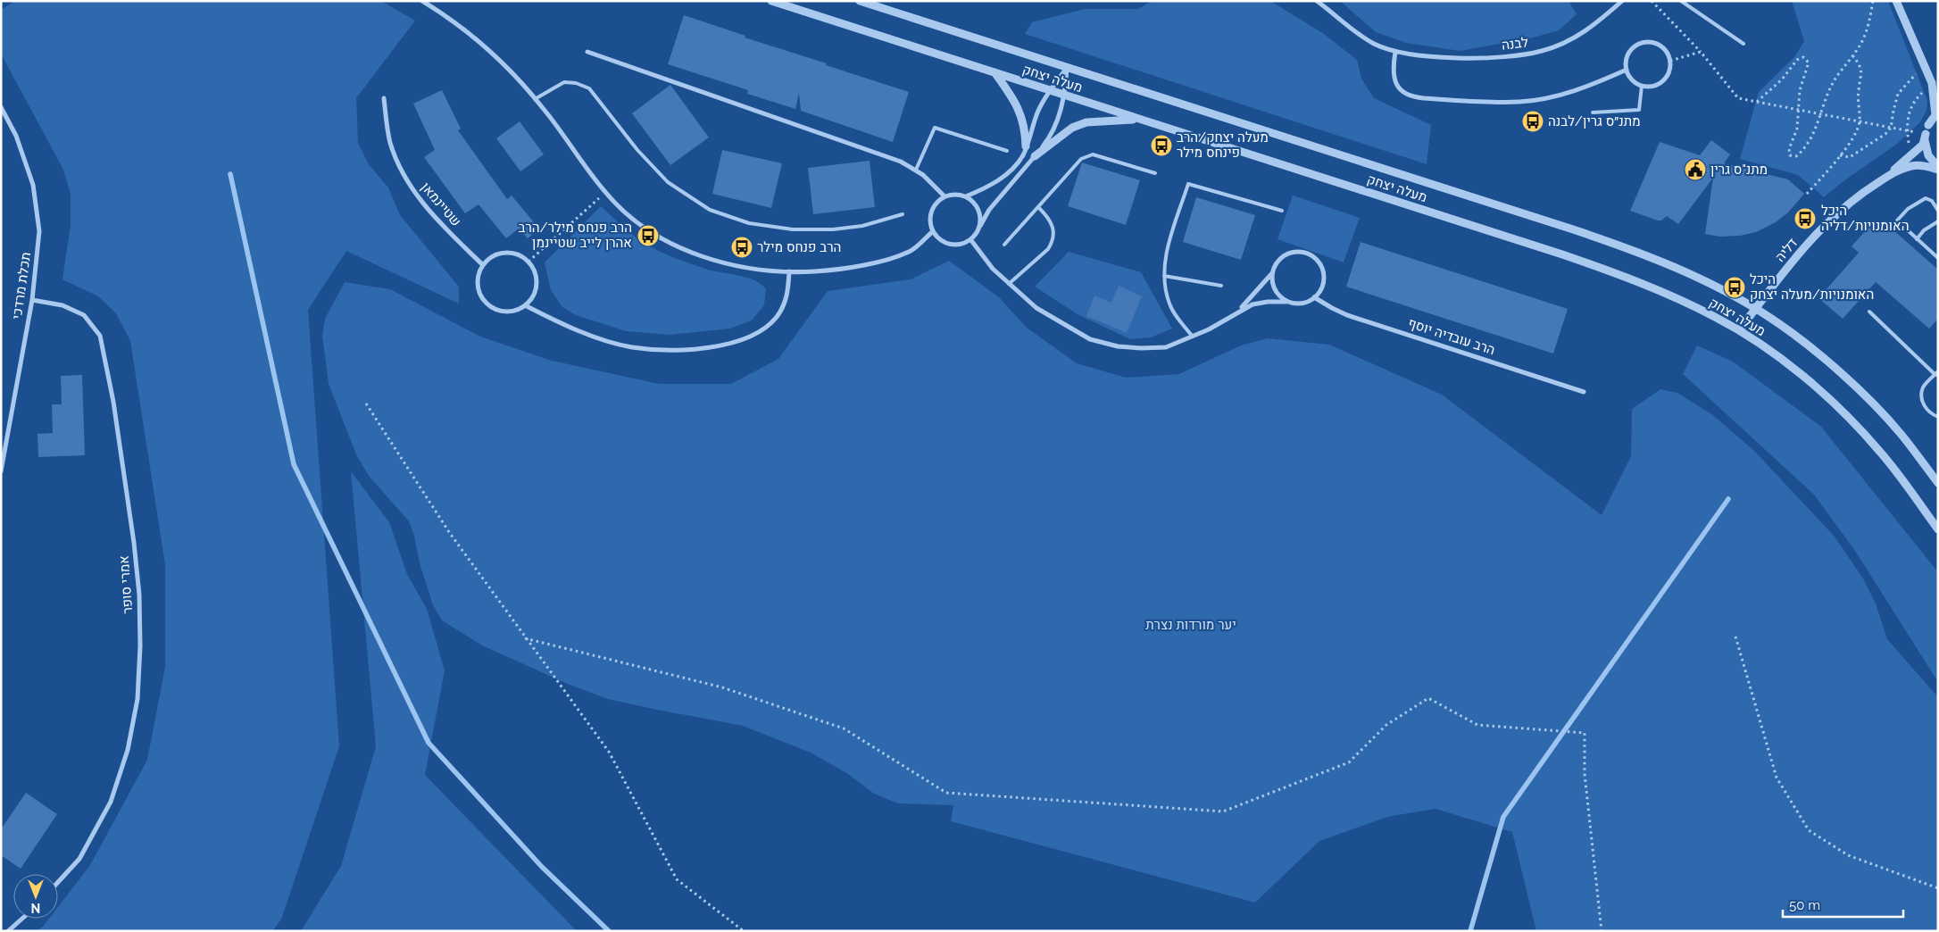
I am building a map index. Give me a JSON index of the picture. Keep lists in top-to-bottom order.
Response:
{
  "streets": {
    "street": [
      "לבנה",
      "מעלה יצחק",
      "שטיינמאן",
      "דליה",
      "תכלת מרדכי",
      "הרב עובדיה יוסף",
      "אמרי סופר"
    ]
  },
  "crossings": [
    ["מעלה יצחק", "דליה"],
    ["תכלת מרדכי", "אמרי סופר"]
  ],
  "parks": ["יער מורדות נצרת"],
  "places": {
    "bus stop": [
      "מתנ״ס גרין/לבנה",
      "מעלה יצחק/הרב פינחס מילר",
      "היכל האומנויות/דליה",
      "הרב פנחס מילר/הרב אהרן לייב שטיינמן",
      "הרב פנחס מילר",
      "היכל האומנויות/מעלה יצחק"
    ],
    "public building": ["מתנ\"ס גרין"]
  },
  "scale_bar": "50 m",
  "north": "bottom"
}
